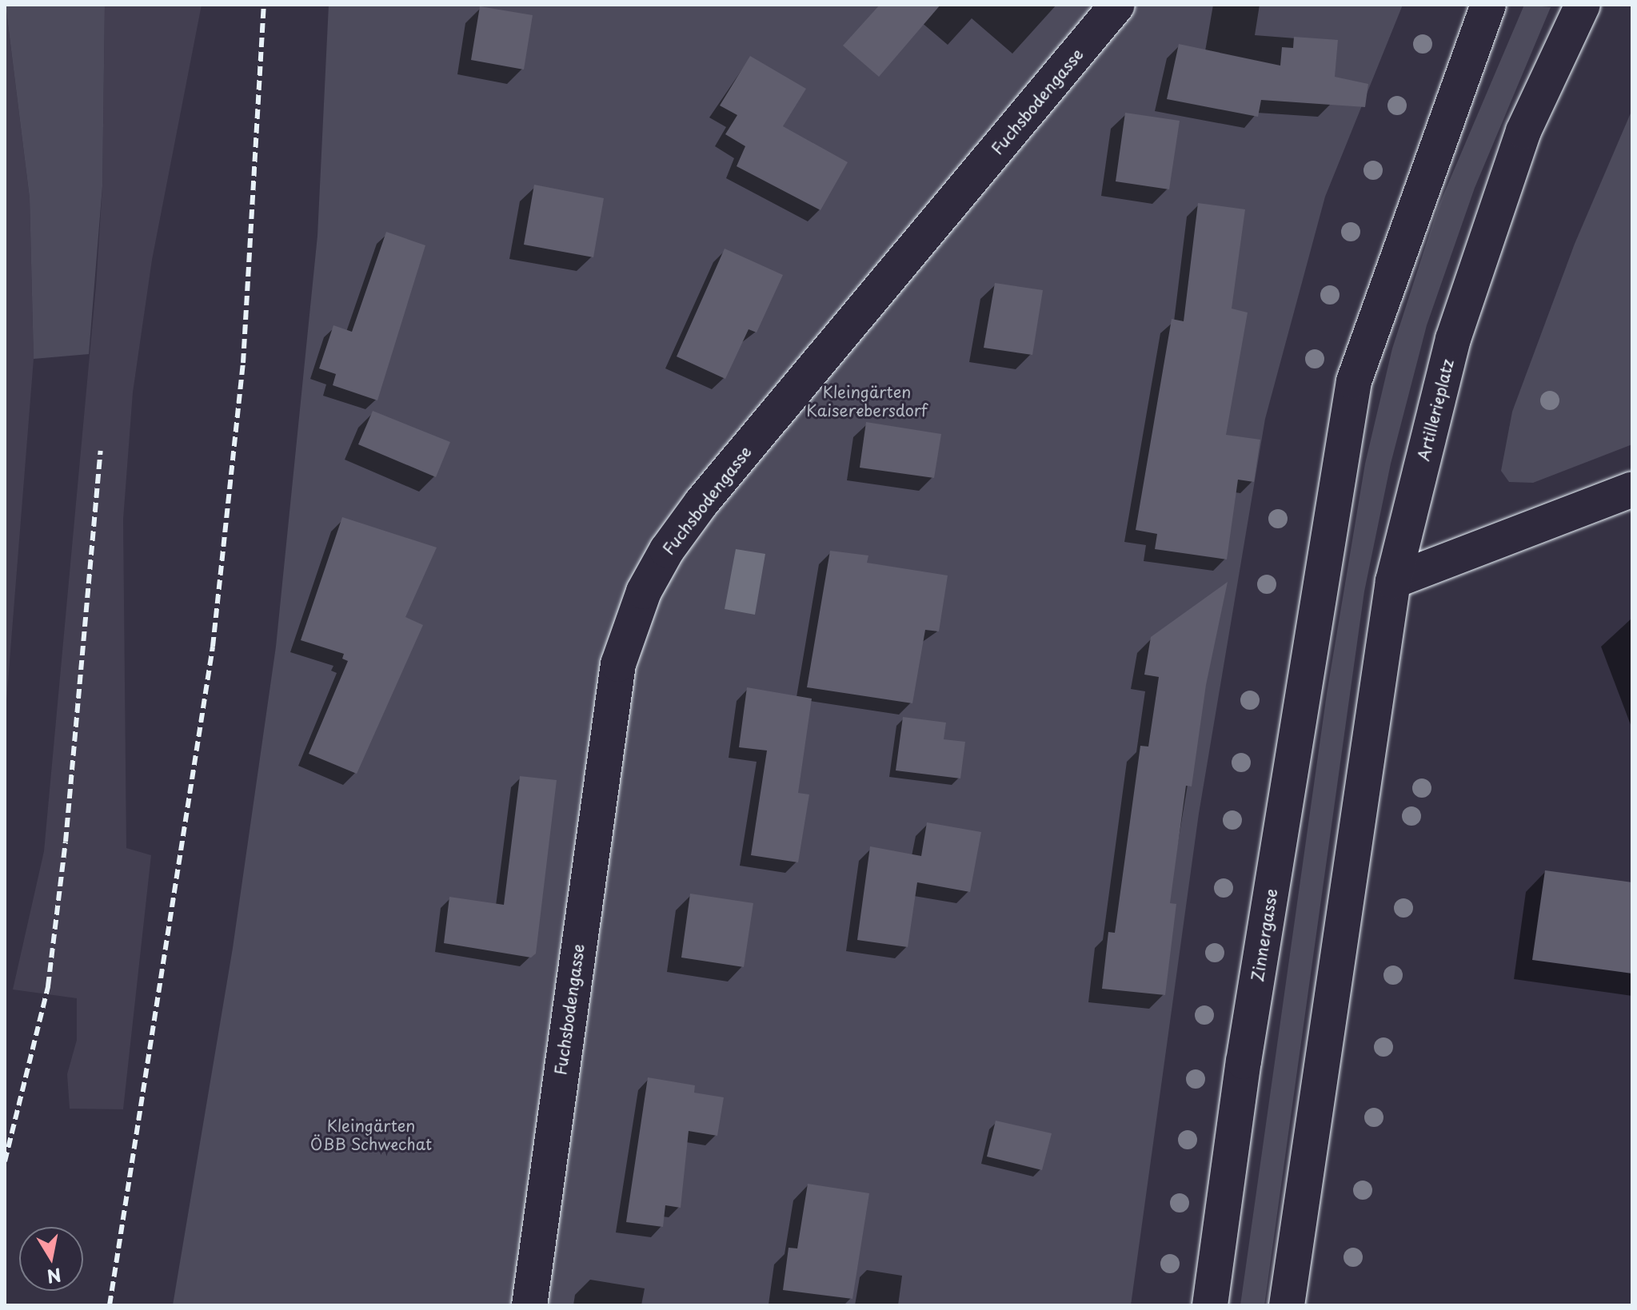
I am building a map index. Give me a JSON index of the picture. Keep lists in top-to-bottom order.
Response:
{
  "streets": {
    "main road": ["Fuchsbodengasse", "Artillerieplatz", "Zinnergasse"]
  },
  "parks": ["Kleingärten Kaiserebersdorf", "Kleingärten ÖBB Schwechat"],
  "north": "bottom"
}
